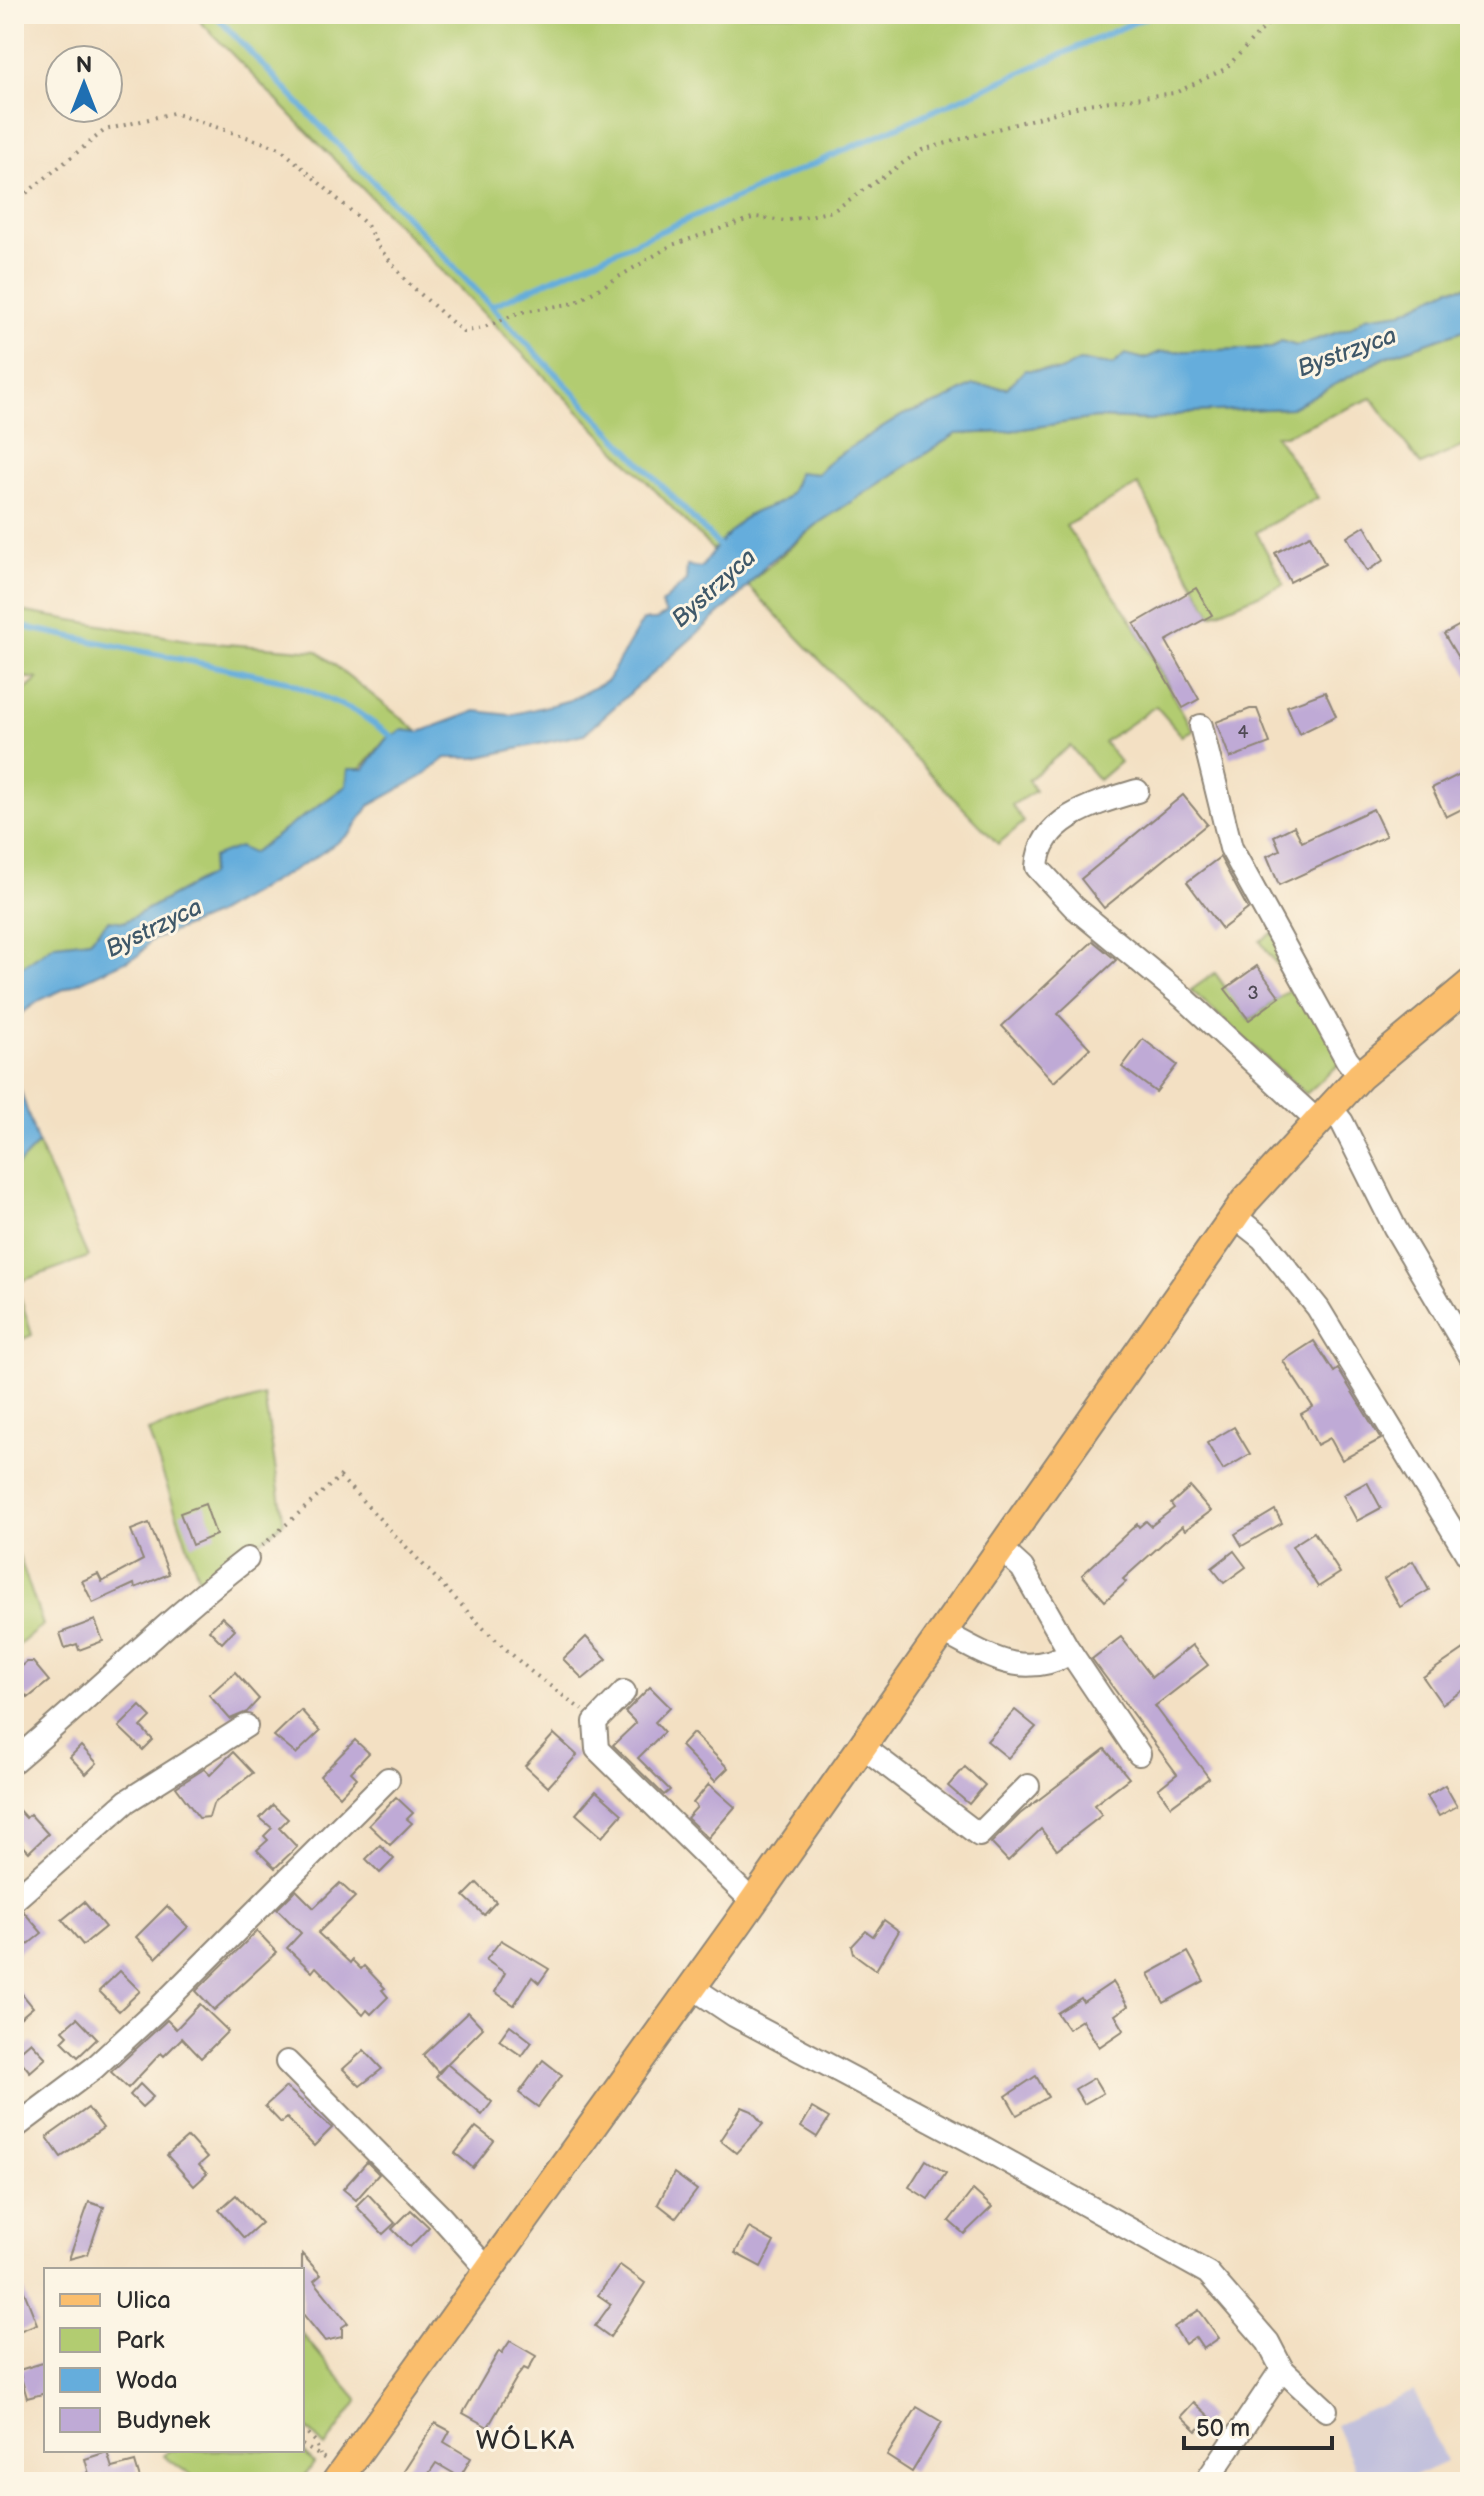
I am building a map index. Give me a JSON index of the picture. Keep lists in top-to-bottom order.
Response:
{
  "districts": ["WÓLKA"],
  "water": ["Bystrzyca"],
  "house_numbers": ["4", "3"],
  "legend": [
    "Ulica",
    "Park",
    "Woda",
    "Budynek"
  ],
  "scale_bar": "50 m",
  "north": "top"
}
